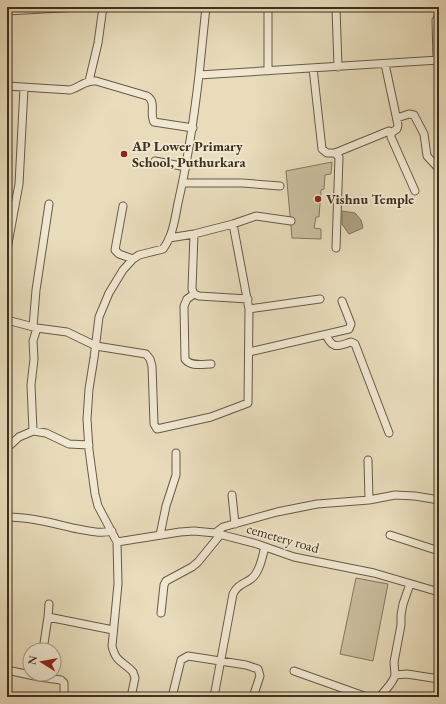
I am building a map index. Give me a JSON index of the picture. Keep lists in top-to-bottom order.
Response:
{
  "streets": {
    "street": ["cemetery road"]
  },
  "places": ["AP Lower Primary School, Puthurkara", "Vishnu Temple"],
  "north": "left"
}
